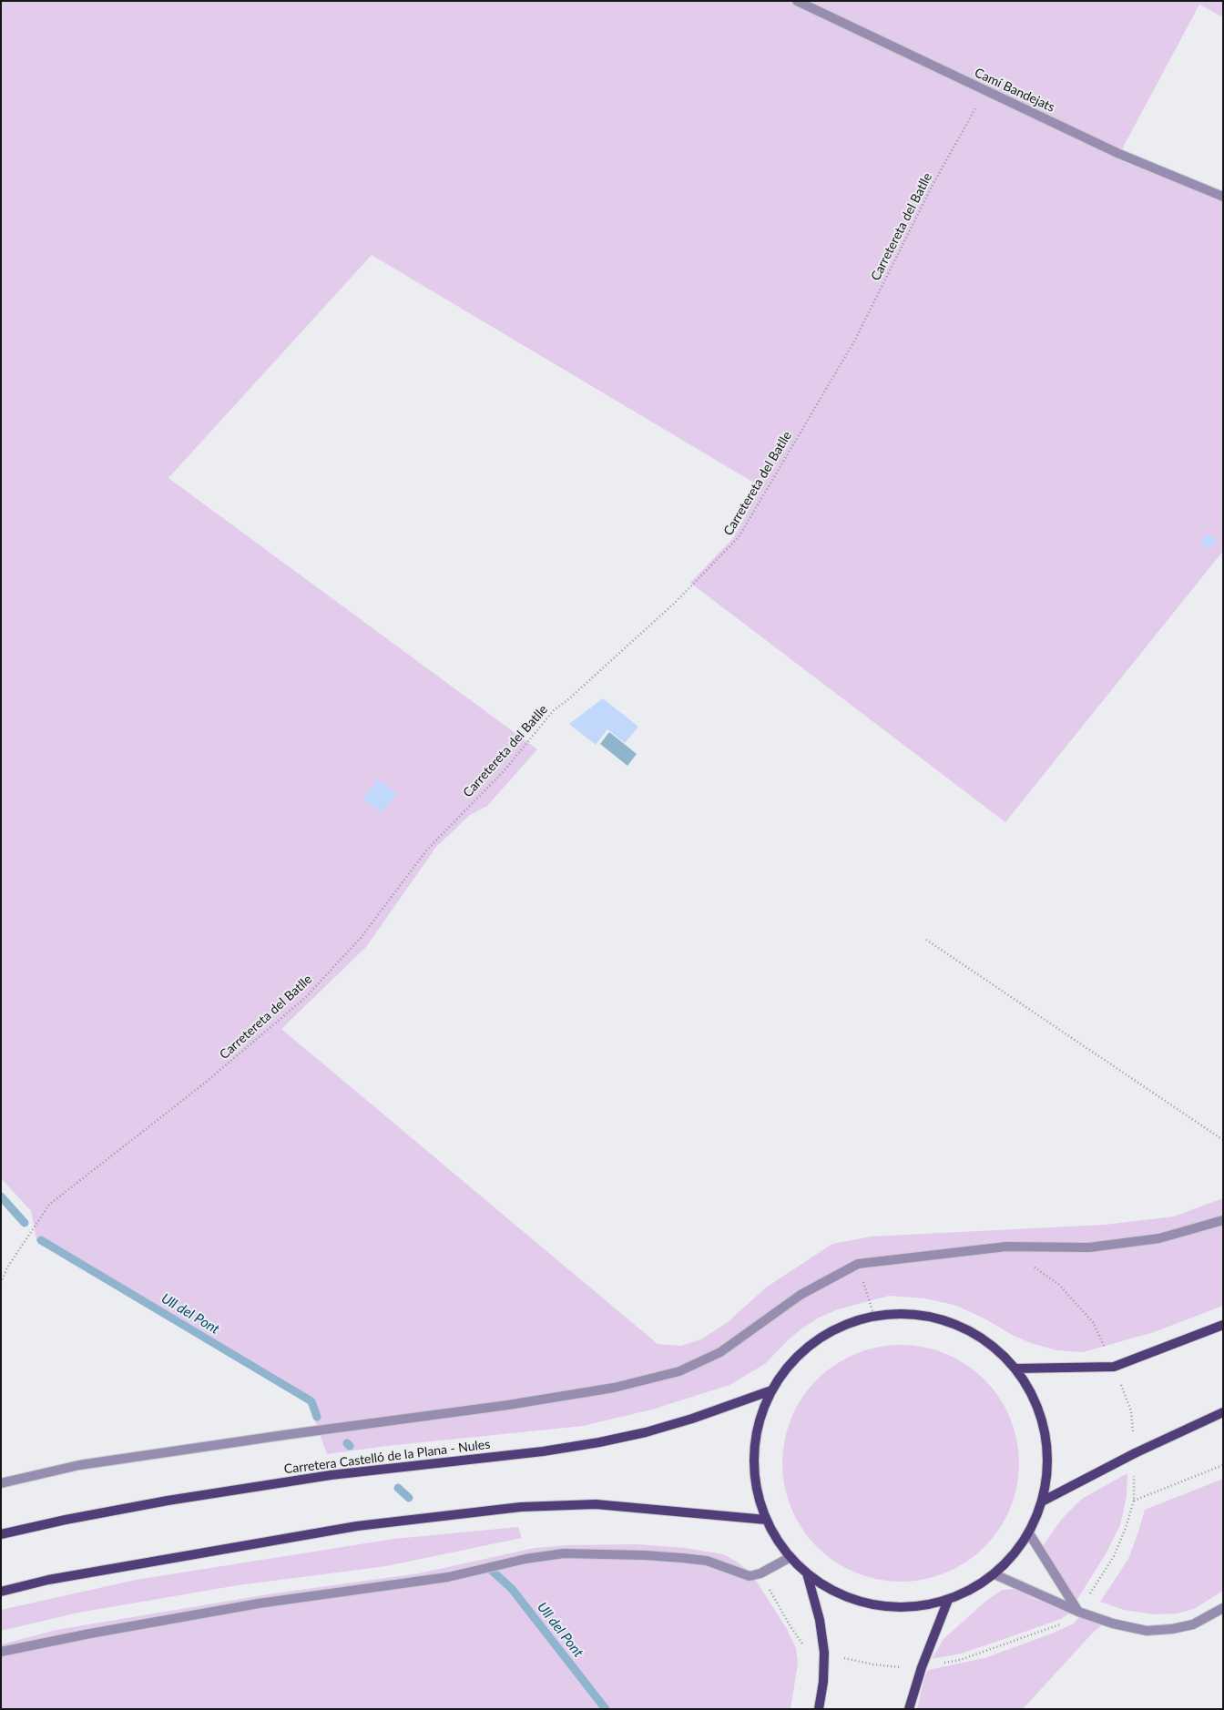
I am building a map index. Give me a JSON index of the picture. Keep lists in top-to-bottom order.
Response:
{
  "streets": {
    "main road": ["Carretera Castelló de la Plana - Nules"],
    "street": ["Camí Bandejats"],
    "path": ["Carretereta del Batlle"]
  },
  "crossings": [
    ["Camí Bandejats", "Carretereta del Batlle"]
  ],
  "water": ["Ull del Pont"]
}
